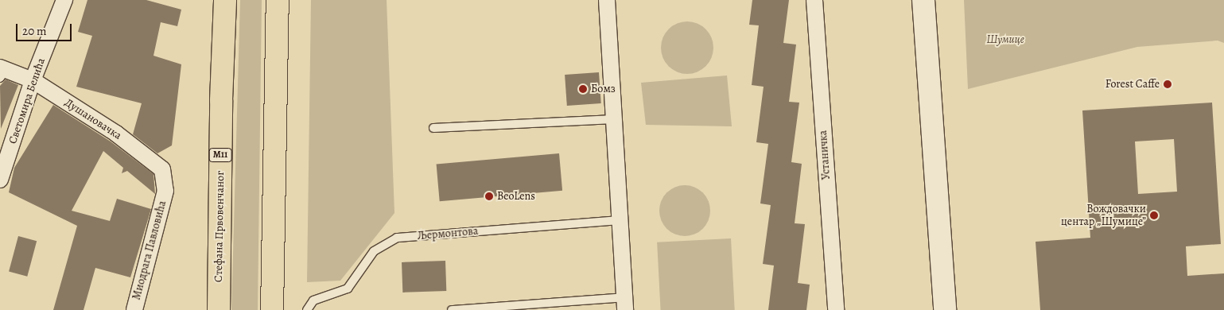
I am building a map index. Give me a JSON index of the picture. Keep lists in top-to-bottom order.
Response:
{
  "streets": {
    "highway": ["M11", "Стефана Првовенчаног"],
    "street": [
      "Светомира Белића",
      "Душановачка",
      "Устаничка",
      "Миодрага Павловића"
    ],
    "lane": ["Љермонтова"]
  },
  "crossings": [
    ["Светомира Белића", "Душановачка"],
    ["Душановачка", "Миодрага Павловића"]
  ],
  "parks": ["Шумице"],
  "places": [
    "Forest Caffe",
    "Бомз",
    "BeoLens",
    "Вождовачки центар „Шумице”"
  ],
  "scale_bar": "20 m"
}
